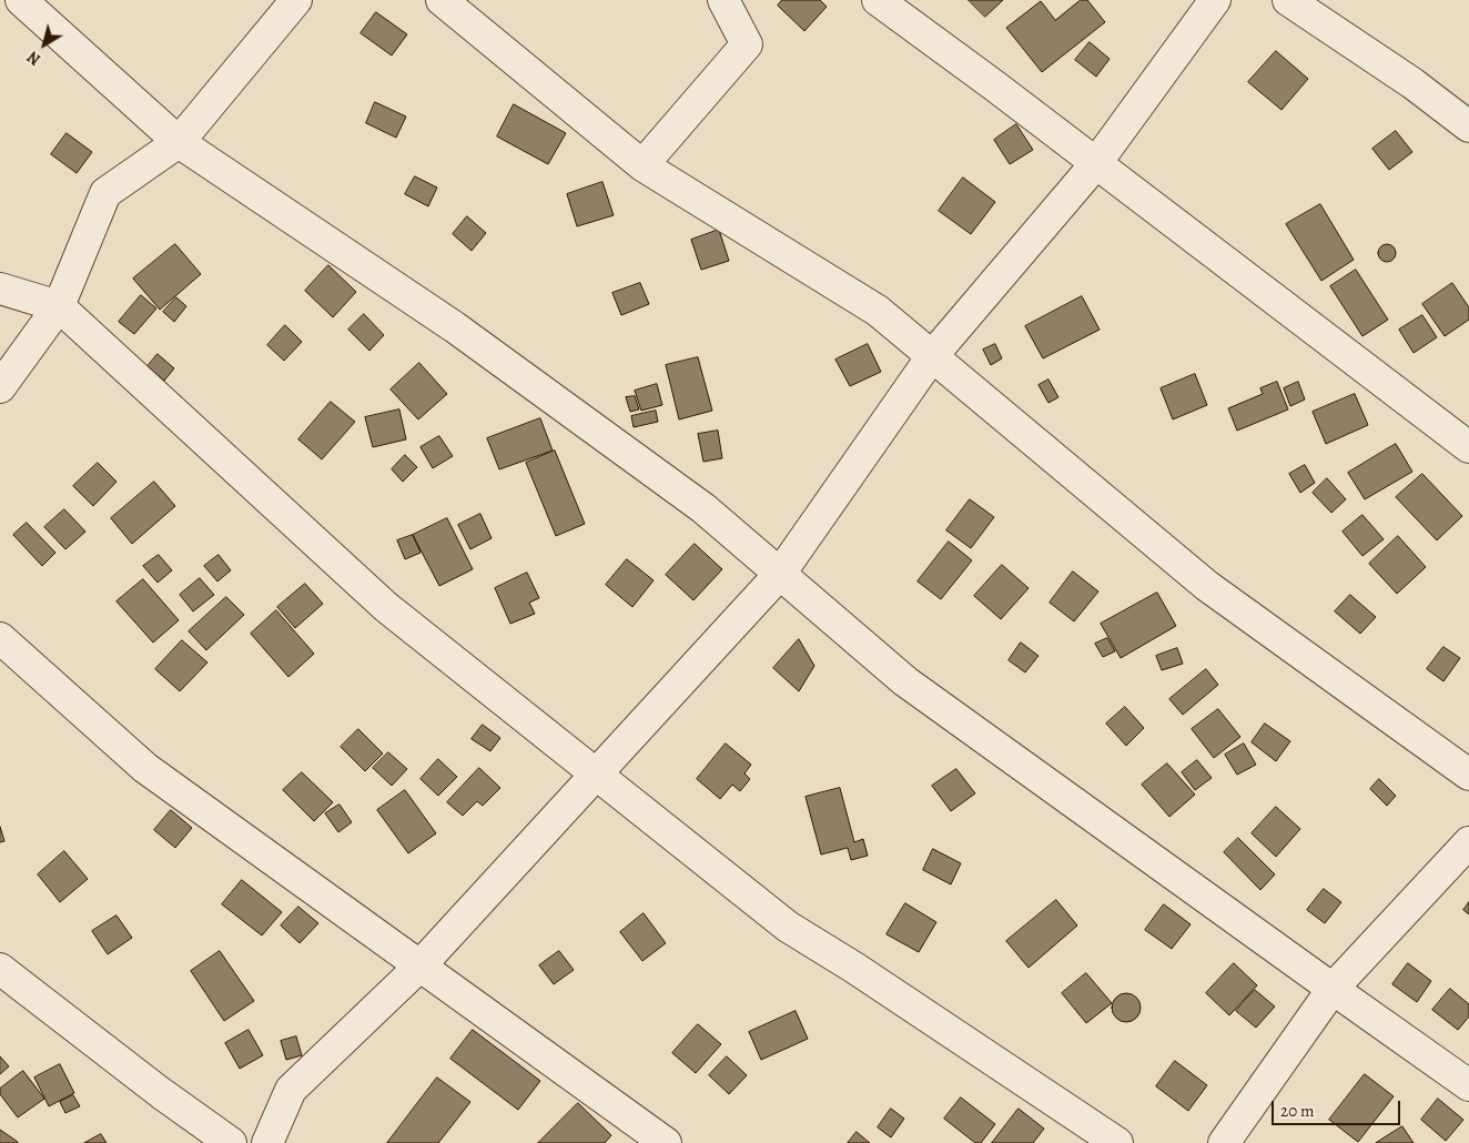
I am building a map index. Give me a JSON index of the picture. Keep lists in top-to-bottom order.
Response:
{
  "scale_bar": "20 m",
  "north": "bottom left"
}
